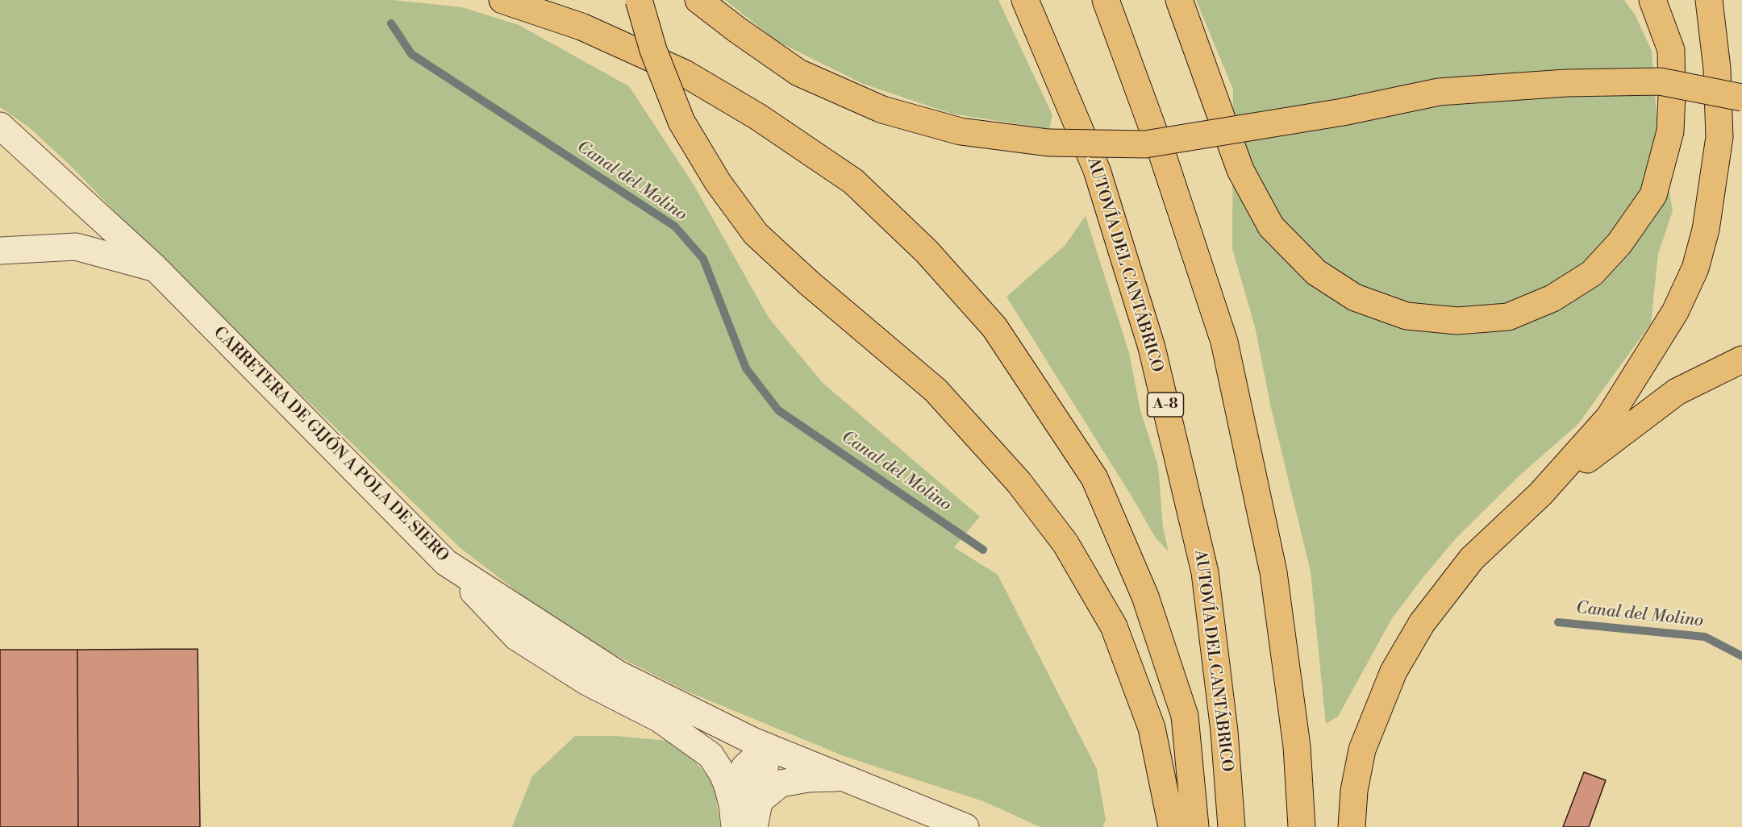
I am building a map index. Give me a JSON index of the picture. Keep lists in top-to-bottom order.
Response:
{
  "streets": {
    "highway": ["AUTOVÍA DEL CANTÁBRICO", "A-8"],
    "street": ["CARRETERA DE GIJÓN A POLA DE SIERO"]
  },
  "water": ["Canal del Molino"]
}
